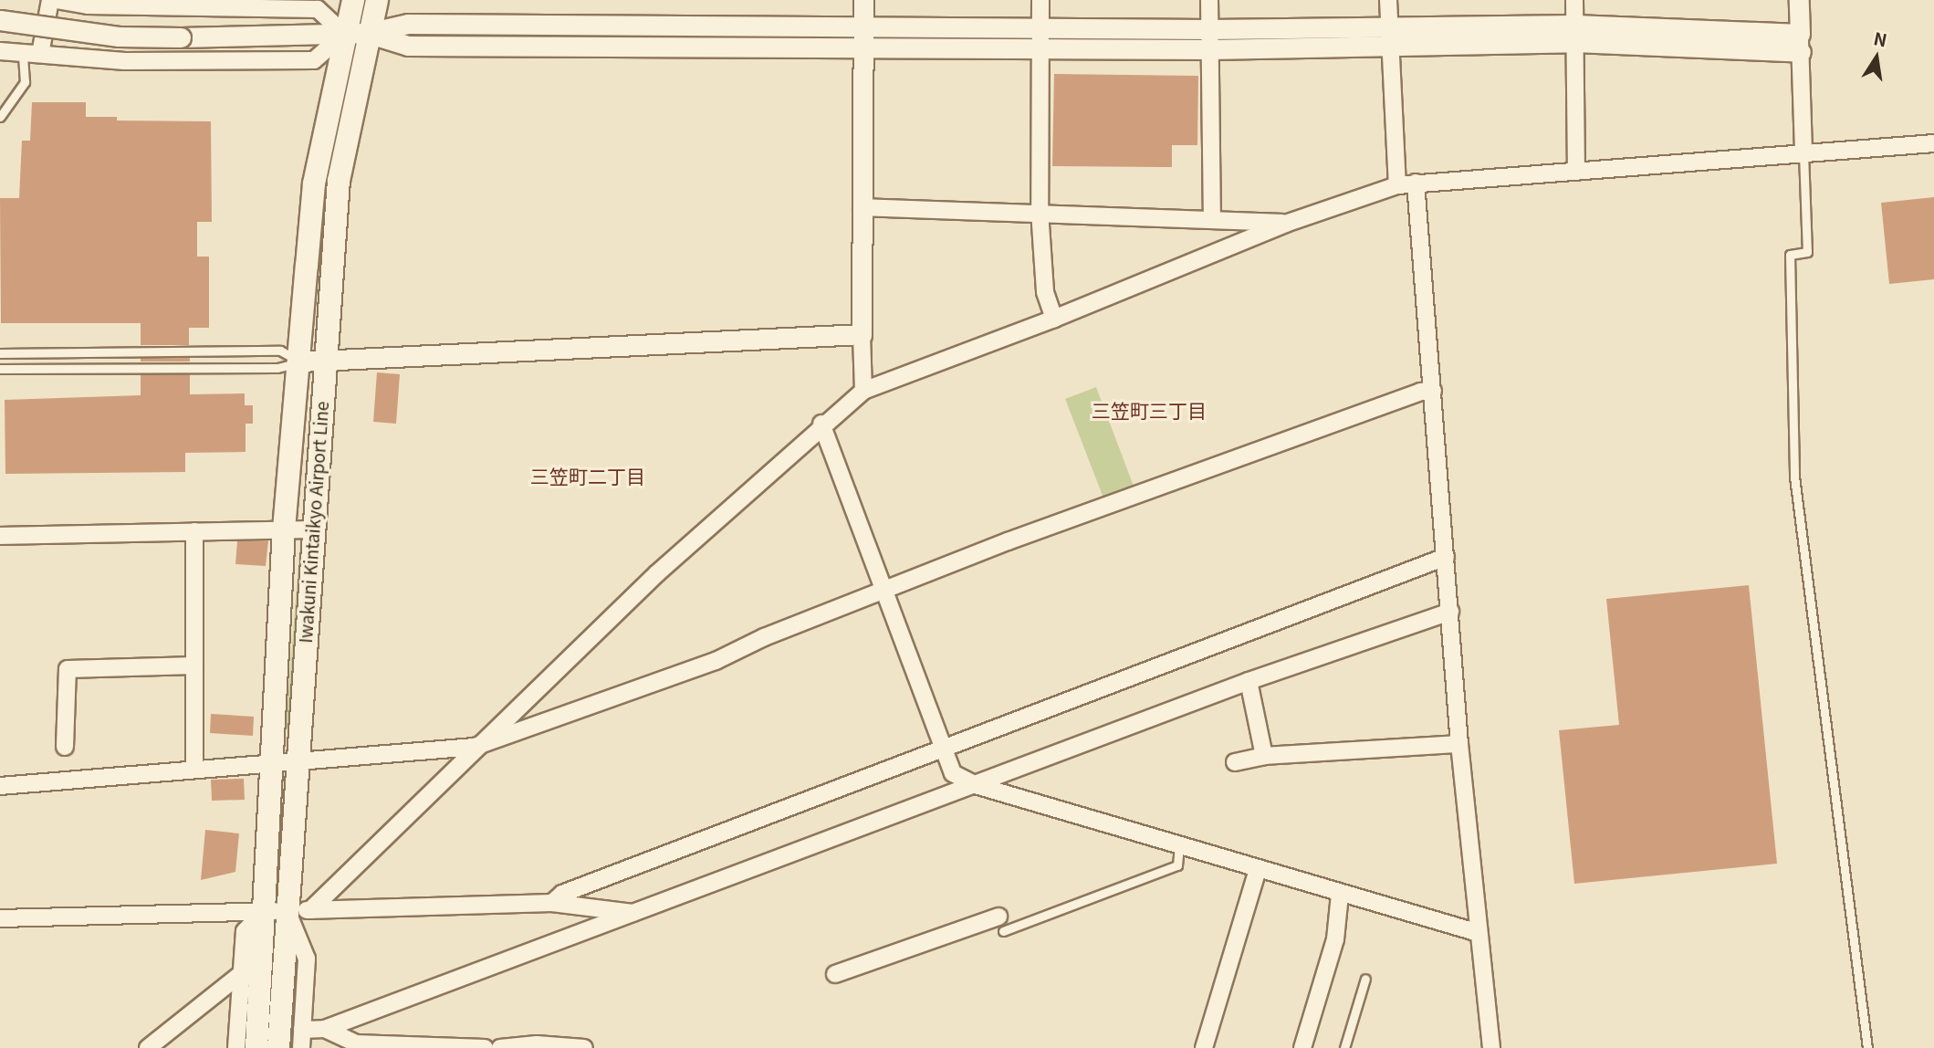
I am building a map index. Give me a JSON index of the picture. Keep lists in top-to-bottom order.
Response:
{
  "streets": {
    "main road": ["Iwakuni Kintaikyo Airport Line"]
  },
  "districts": ["三笠町三丁目", "三笠町二丁目"],
  "north": "top"
}
